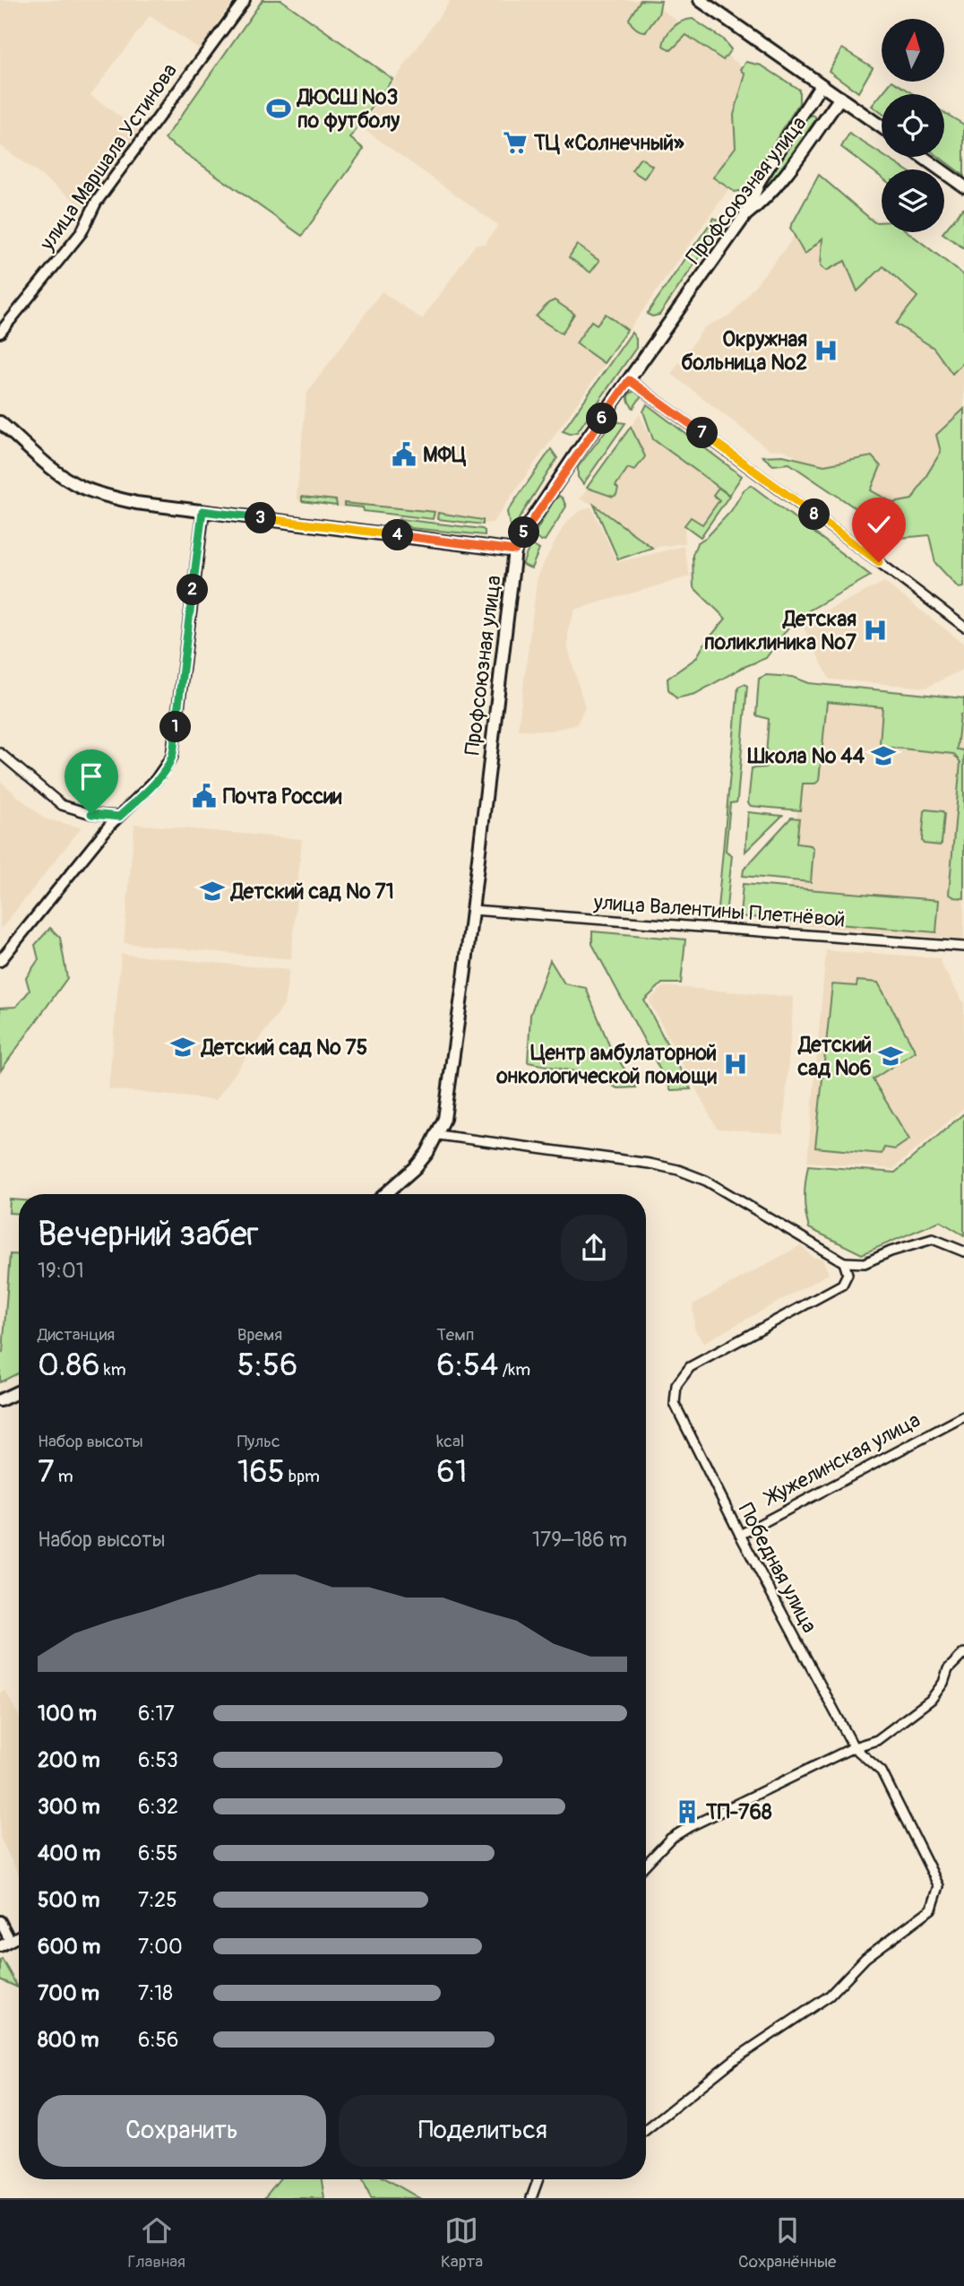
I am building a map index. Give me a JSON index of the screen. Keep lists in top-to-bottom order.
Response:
{
  "streets": {
    "main road": ["Профсоюзная улица"],
    "street": [
      "улица Маршала Устинова",
      "улица Валентины Плетнёвой",
      "Жужелинская улица",
      "Победная улица"
    ]
  },
  "crossings": [
    ["Профсоюзная улица", "улица Валентины Плетнёвой"],
    ["Жужелинская улица", "Победная улица"]
  ],
  "places": {
    "sports": ["ДЮСШ №3 по футболу"],
    "supermarket": ["ТЦ «Солнечный»"],
    "hospital": ["Окружная больница №2", "Детская поликлиника №7", "Центр амбулаторной онкологической помощи"],
    "public building": ["МФЦ", "Почта России"],
    "school or university": [
      "Школа № 44",
      "Детский сад № 71",
      "Детский сад № 75",
      "Детский сад №6"
    ],
    "building": ["ТП-768"]
  },
  "north": "top",
  "page": {
    "pins": [
      "6",
      "7",
      "8",
      "3",
      "5",
      "4",
      "2",
      "1"
    ],
    "heading": ["Вечерний забег", "19:01"],
    "stats": [
      ["Дистанция", "0.86 km"],
      ["Время", "5:56"],
      ["Темп", "6:54 /km"],
      ["Набор высоты", "7 m"],
      ["Пульс", "165 bpm"],
      ["kcal", "61"]
    ],
    "chart": ["Набор высоты", "179–186 m"],
    "list": [
      {
        "name": "100 m",
        "note": "6:17"
      },
      {
        "name": "200 m",
        "note": "6:53"
      },
      {
        "name": "300 m",
        "note": "6:32"
      },
      {
        "name": "400 m",
        "note": "6:55"
      },
      {
        "name": "500 m",
        "note": "7:25"
      },
      {
        "name": "600 m",
        "note": "7:00"
      },
      {
        "name": "700 m",
        "note": "7:18"
      },
      {
        "name": "800 m",
        "note": "6:56"
      }
    ],
    "buttons": ["Сохранить", "Поделиться"],
    "tabs": ["Главная", "Карта", "Сохранённые"]
  }
}
